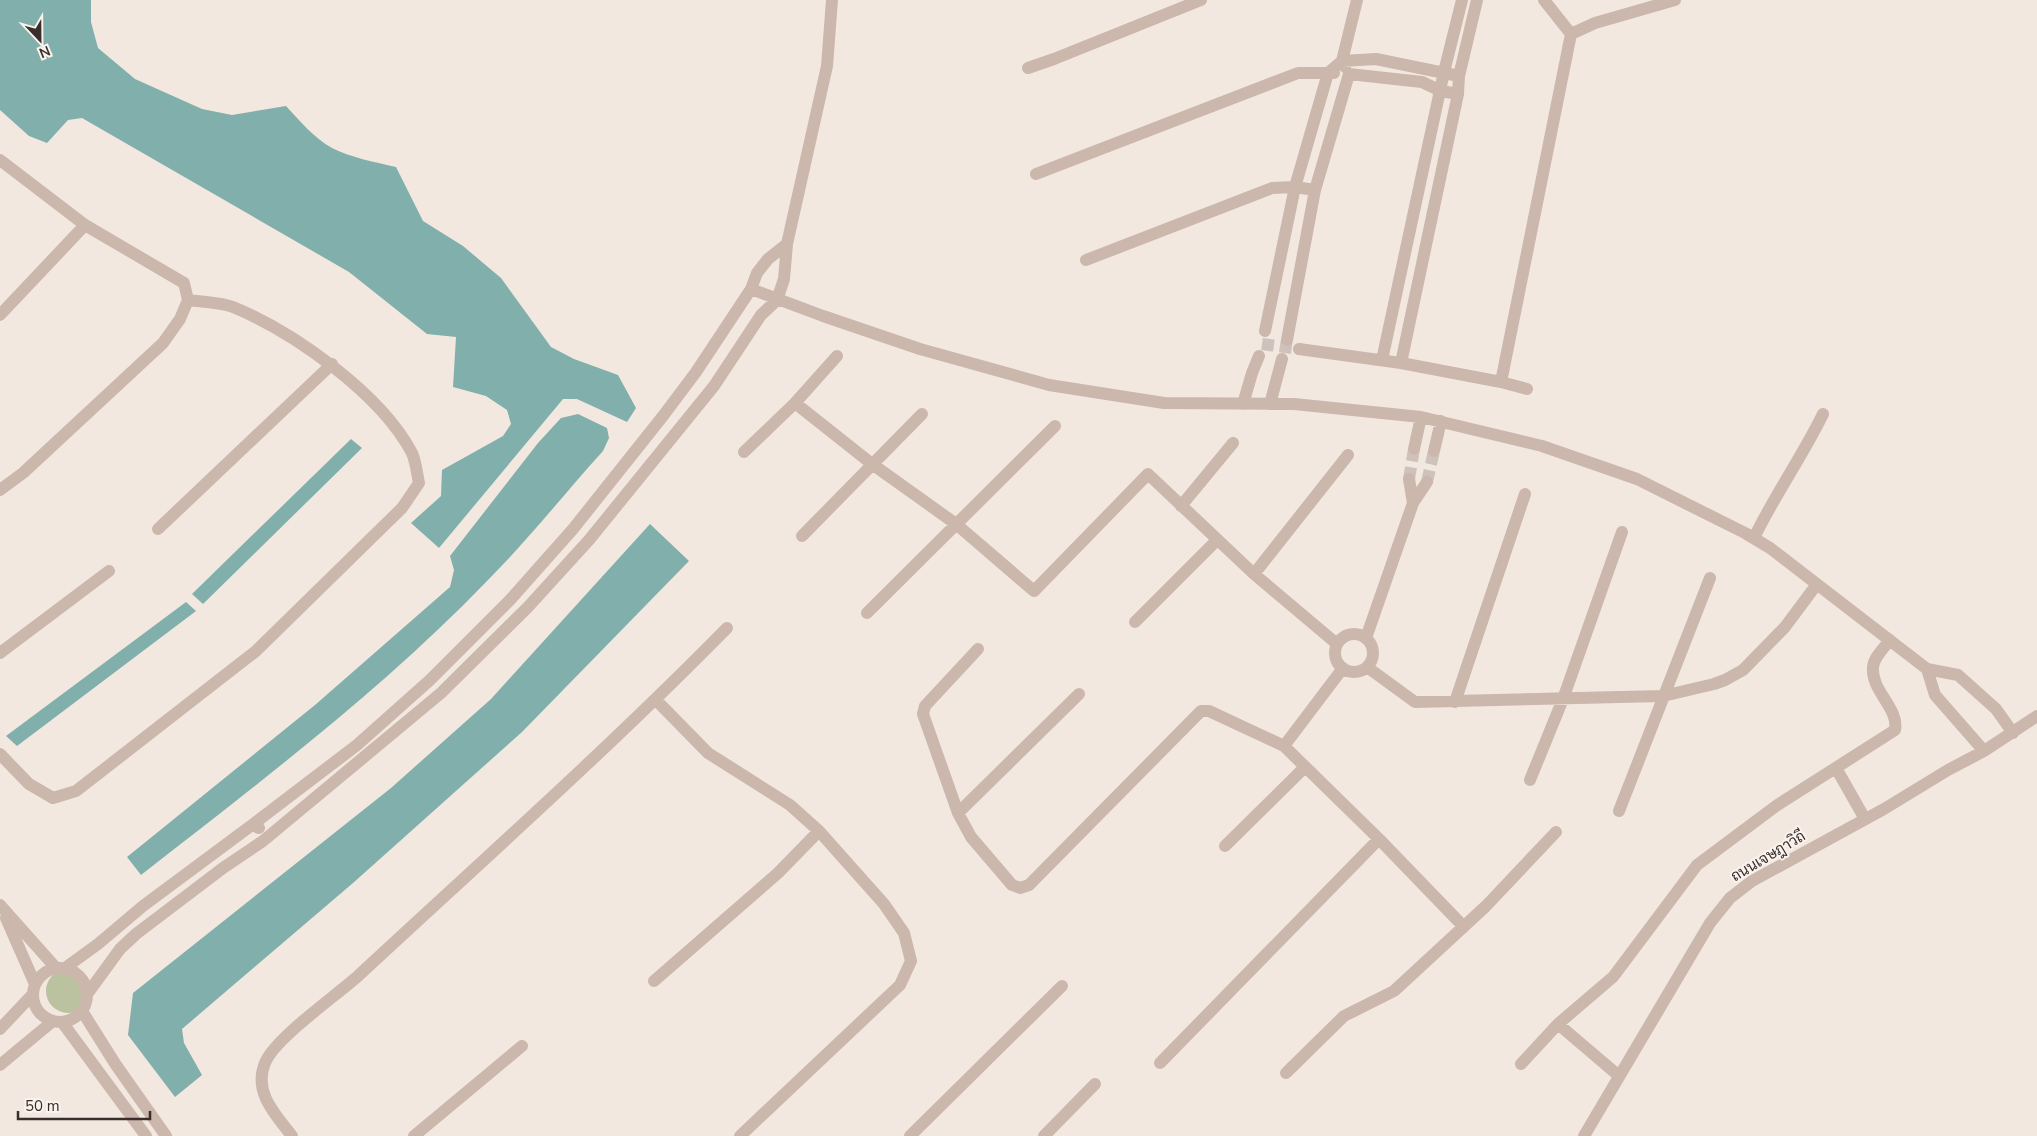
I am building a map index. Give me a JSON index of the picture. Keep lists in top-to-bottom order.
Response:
{
  "streets": {
    "street": ["ถนนเจษฎาวิถี"]
  },
  "scale_bar": "50 m",
  "north": "bottom"
}
